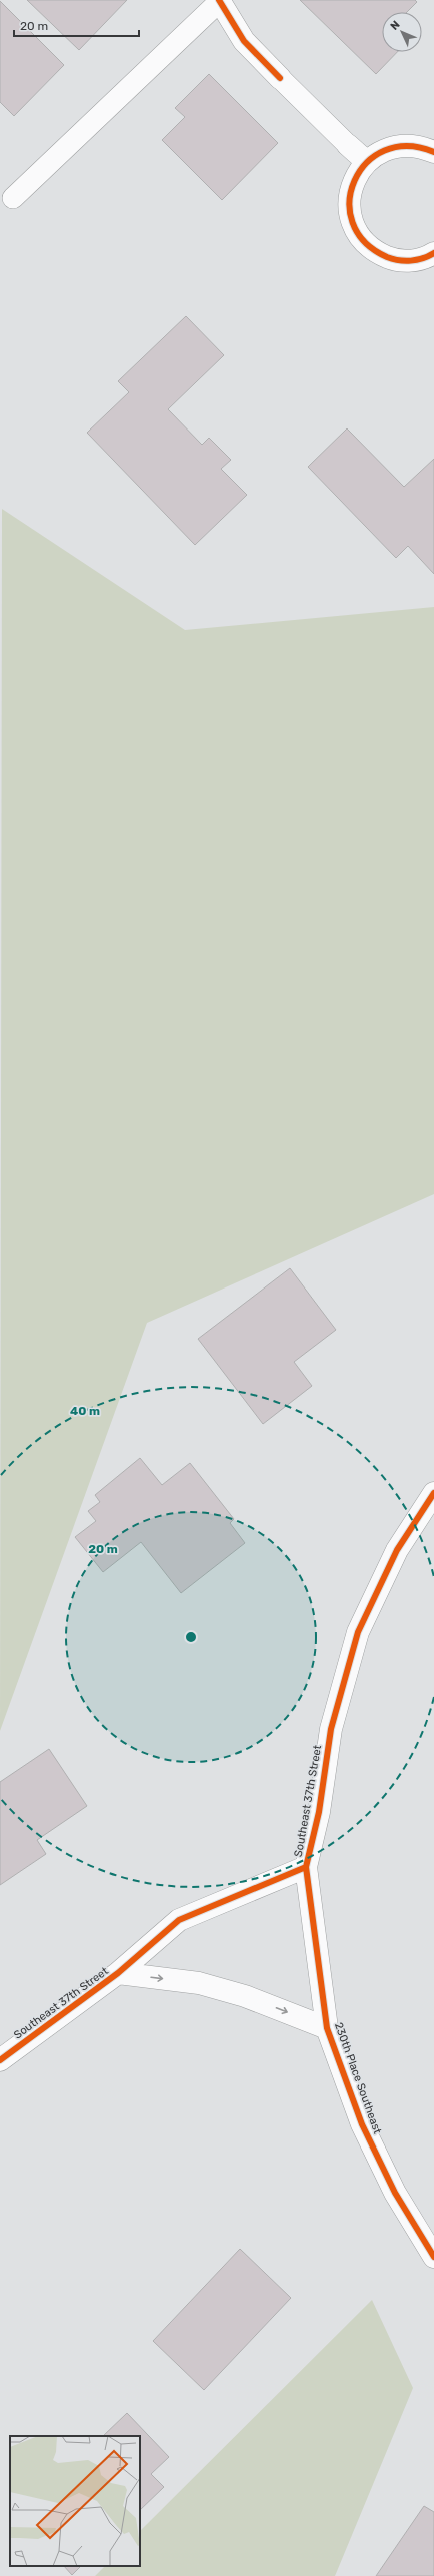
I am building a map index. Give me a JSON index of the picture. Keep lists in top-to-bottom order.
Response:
{
  "streets": {
    "street": ["Southeast 37th Street", "230th Place Southeast"]
  },
  "crossings": [
    ["Southeast 37th Street", "230th Place Southeast"]
  ],
  "scale_bar": "20 m",
  "north": "top left",
  "rings": ["40 m", "20 m"]
}
